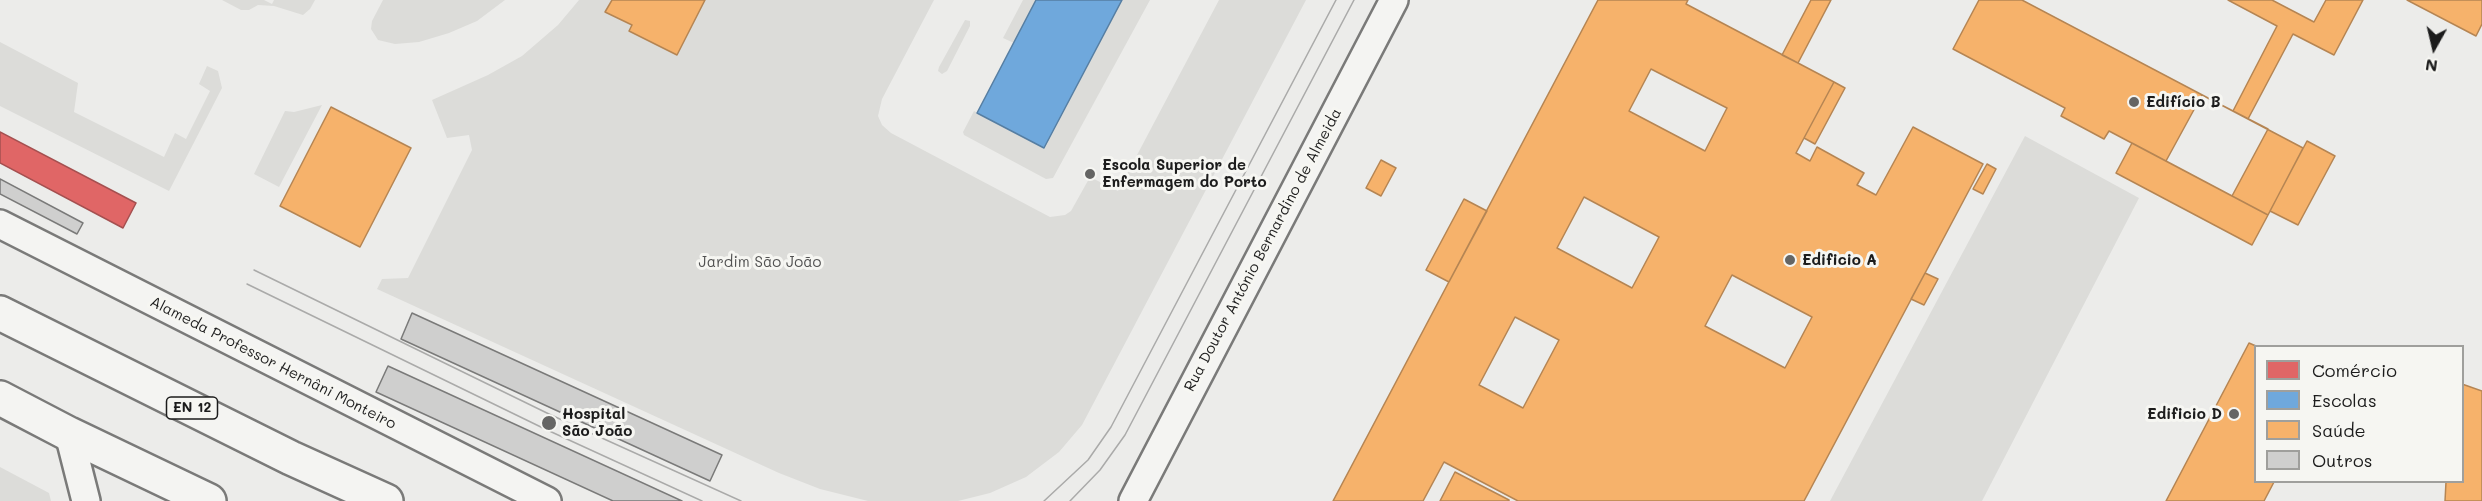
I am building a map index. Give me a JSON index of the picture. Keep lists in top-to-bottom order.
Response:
{
  "streets": {
    "main road": ["EN 12"],
    "street": ["Rua Doutor António Bernardino de Almeida", "Alameda Professor Hernâni Monteiro"]
  },
  "parks": ["Jardim São João"],
  "places": [
    "Edifício B",
    "Escola Superior de Enfermagem do Porto",
    "Edificio A",
    "Edificio D",
    "Hospital São João"
  ],
  "legend": [
    "Comércio",
    "Escolas",
    "Saúde",
    "Outros"
  ],
  "north": "bottom"
}
